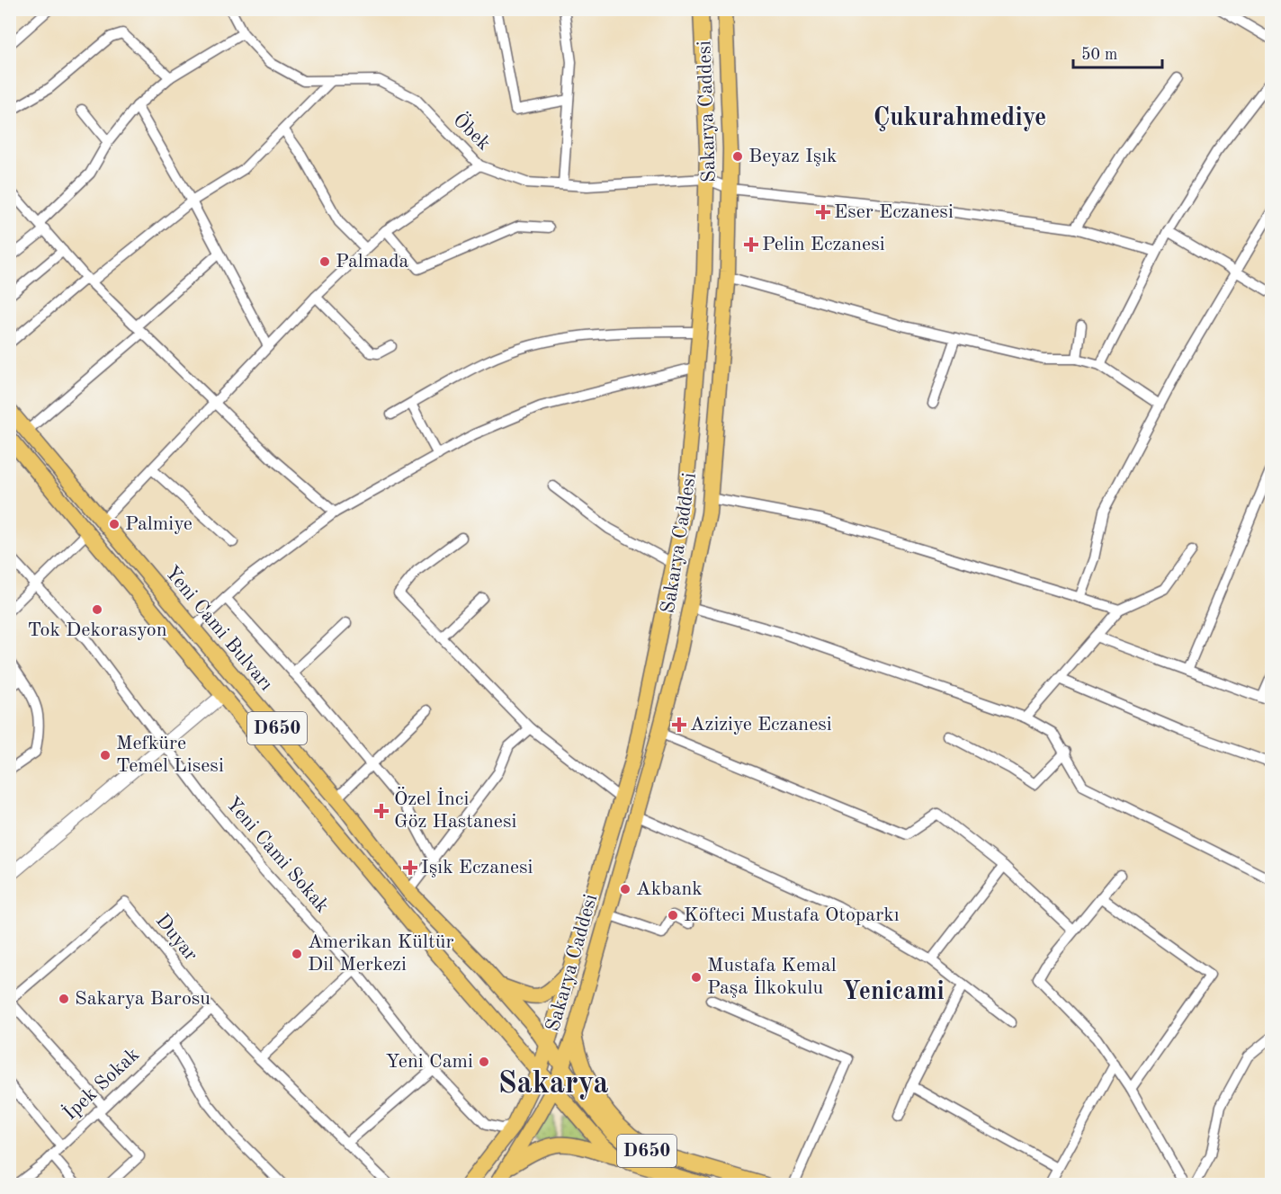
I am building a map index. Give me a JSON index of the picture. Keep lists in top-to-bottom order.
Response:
{
  "streets": {
    "main road": ["Sakarya Caddesi", "Yeni Cami Bulvarı", "D650"],
    "street": [
      "Öbek",
      "Yeni Cami Sokak",
      "Duyar",
      "İpek Sokak"
    ]
  },
  "crossings": [
    ["Sakarya Caddesi", "Öbek"],
    ["Sakarya Caddesi", "Yeni Cami Bulvarı"],
    ["Sakarya Caddesi", "D650"],
    ["Sakarya Caddesi", "Yeni Cami Sokak"],
    ["Yeni Cami Bulvarı", "D650"],
    ["Duyar", "İpek Sokak"]
  ],
  "districts": ["Çukurahmediye", "Yenicami", "Sakarya"],
  "places": {
    "other": [
      "Beyaz Işık",
      "Palmada",
      "Palmiye",
      "Tok Dekorasyon",
      "Mefküre Temel Lisesi",
      "Akbank",
      "Köfteci Mustafa Otoparkı",
      "Amerikan Kültür Dil Merkezi",
      "Mustafa Kemal Paşa İlkokulu",
      "Sakarya Barosu",
      "Yeni Cami"
    ],
    "health": [
      "Eser Eczanesi",
      "Pelin Eczanesi",
      "Aziziye Eczanesi",
      "Özel İnci Göz Hastanesi",
      "Işık Eczanesi"
    ]
  },
  "scale_bar": "50 m"
}
